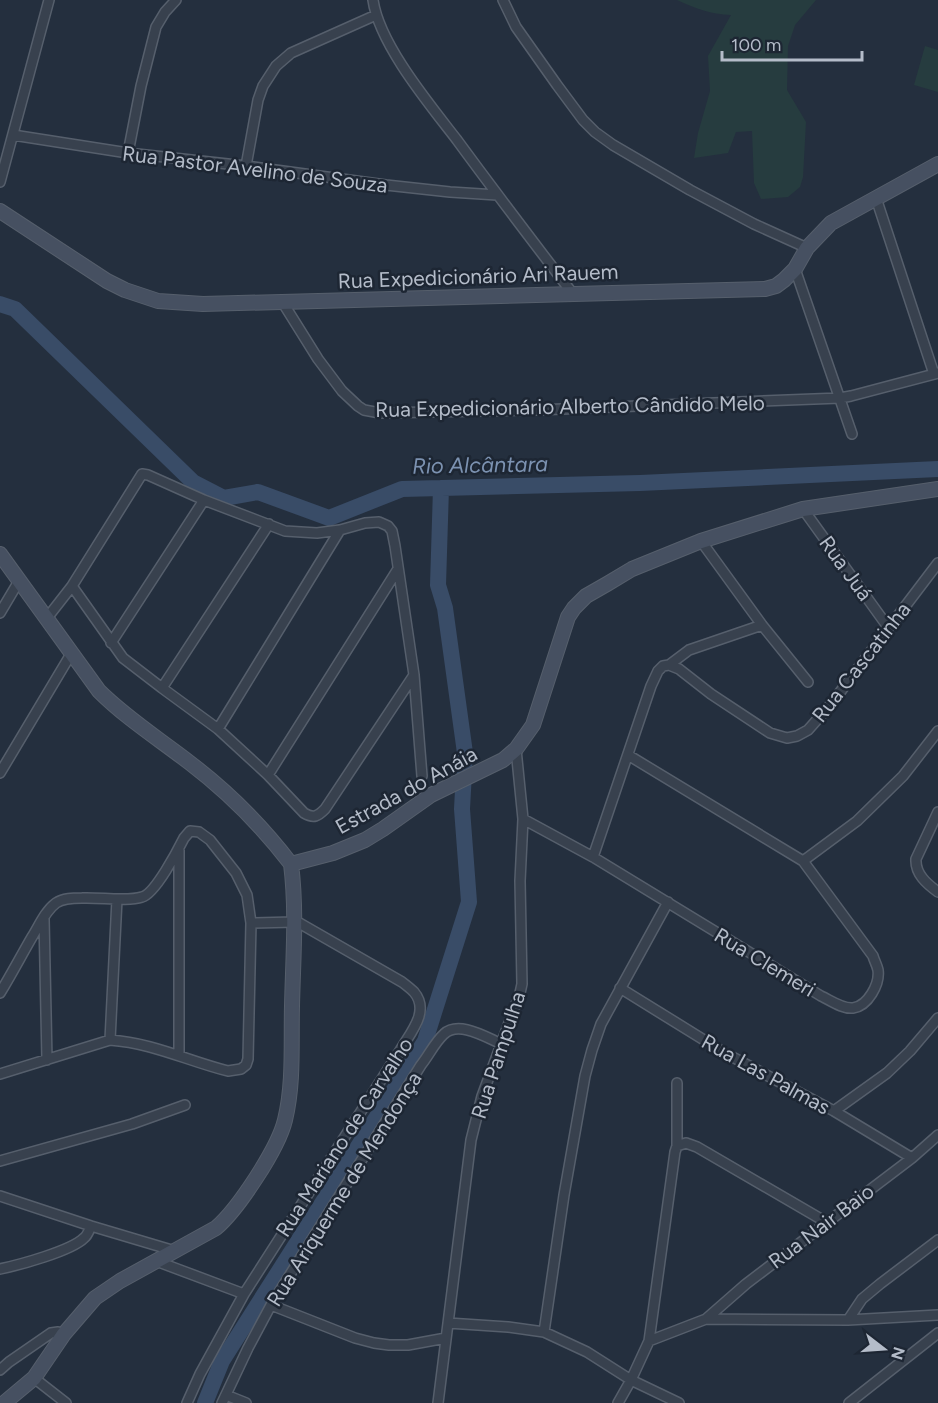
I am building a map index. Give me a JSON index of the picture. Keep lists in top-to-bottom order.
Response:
{
  "streets": {
    "street": [
      "Rua Pastor Avelino de Souza",
      "Rua Expedicionário Ari Rauem",
      "Rua Expedicionário Alberto Cândido Melo",
      "Rua Juá",
      "Rua Cascatinha",
      "Estrada do Anáia",
      "Rua Clemeri",
      "Rua Pampulha",
      "Rua Las Palmas",
      "Rua Mariano de Carvalho",
      "Rua Ariquerme de Mendonça",
      "Rua Nair Baio"
    ]
  },
  "crossings": [
    ["Rua Expedicionário Ari Rauem", "Rua Expedicionário Alberto Cândido Melo"],
    ["Rua Juá", "Rua Cascatinha"],
    ["Rua Juá", "Estrada do Anáia"],
    ["Estrada do Anáia", "Rua Pampulha"],
    ["Rua Clemeri", "Rua Pampulha"],
    ["Rua Pampulha", "Rua Ariquerme de Mendonça"],
    ["Rua Las Palmas", "Rua Nair Baio"]
  ],
  "water": ["Rio Alcântara"],
  "scale_bar": "100 m",
  "north": "right"
}
